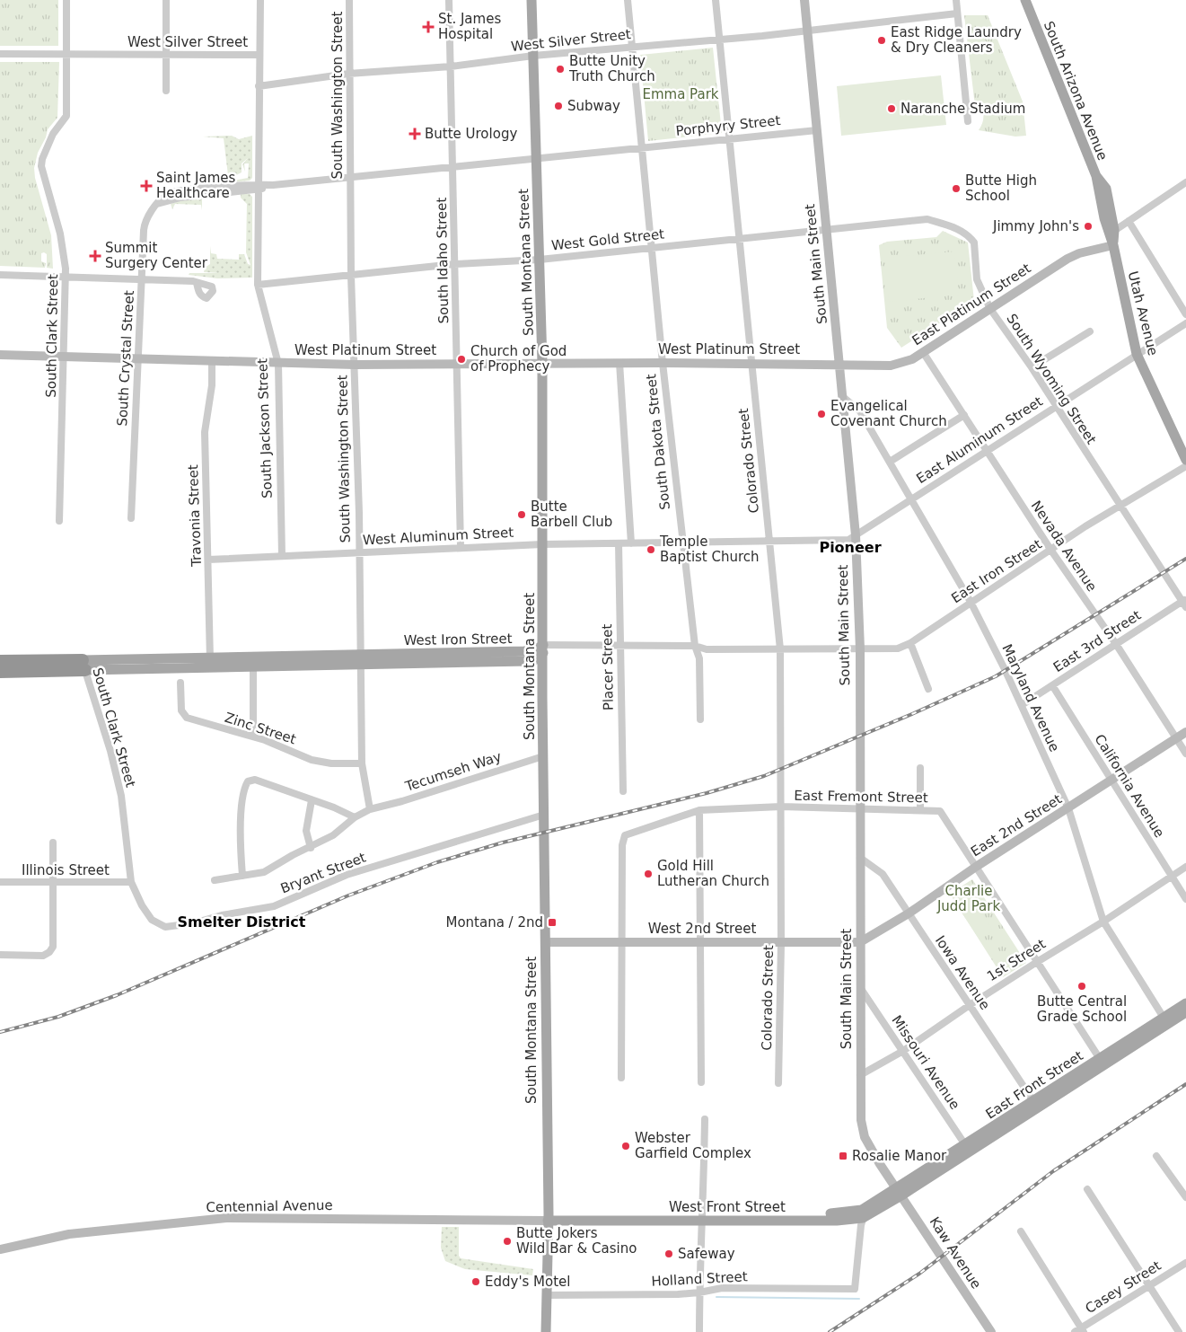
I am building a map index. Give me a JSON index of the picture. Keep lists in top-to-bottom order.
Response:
{
  "streets": {
    "main road": [
      "South Arizona Avenue",
      "South Montana Street",
      "Utah Avenue",
      "West Iron Street",
      "East Front Street",
      "West Front Street"
    ],
    "street": [
      "West Silver Street",
      "South Washington Street",
      "Porphyry Street",
      "West Gold Street",
      "South Idaho Street",
      "South Main Street",
      "East Platinum Street",
      "South Clark Street",
      "West Platinum Street",
      "South Crystal Street",
      "South Wyoming Street",
      "South Jackson Street",
      "East Aluminum Street",
      "South Dakota Street",
      "Colorado Street",
      "Travonia Street",
      "West Aluminum Street",
      "Nevada Avenue",
      "East Iron Street",
      "East 3rd Street",
      "Placer Street",
      "Maryland Avenue",
      "Zinc Street",
      "Tecumseh Way",
      "California Avenue",
      "East Fremont Street",
      "East 2nd Street",
      "Illinois Street",
      "Bryant Street",
      "West 2nd Street",
      "1st Street",
      "Iowa Avenue",
      "Missouri Avenue",
      "Centennial Avenue",
      "Kaw Avenue",
      "Holland Street",
      "Casey Street"
    ]
  },
  "crossings": [
    ["West Silver Street", "South Washington Street"],
    ["West Silver Street", "South Idaho Street"],
    ["West Silver Street", "South Montana Street"],
    ["West Silver Street", "South Main Street"],
    ["West Silver Street", "South Clark Street"],
    ["West Silver Street", "South Jackson Street"],
    ["West Silver Street", "South Dakota Street"],
    ["West Silver Street", "Colorado Street"],
    ["South Arizona Avenue", "Utah Avenue"],
    ["South Washington Street", "West Gold Street"],
    ["South Washington Street", "West Platinum Street"],
    ["South Washington Street", "South Crystal Street"],
    ["South Washington Street", "West Aluminum Street"],
    ["South Washington Street", "West Iron Street"],
    ["South Washington Street", "Zinc Street"],
    ["South Washington Street", "Tecumseh Way"],
    ["Porphyry Street", "South Idaho Street"],
    ["Porphyry Street", "South Montana Street"],
    ["Porphyry Street", "South Main Street"],
    ["Porphyry Street", "South Crystal Street"],
    ["Porphyry Street", "South Dakota Street"],
    ["Porphyry Street", "Colorado Street"],
    ["West Gold Street", "South Idaho Street"],
    ["West Gold Street", "South Montana Street"],
    ["West Gold Street", "South Main Street"],
    ["West Gold Street", "South Wyoming Street"],
    ["West Gold Street", "South Jackson Street"],
    ["West Gold Street", "South Dakota Street"],
    ["West Gold Street", "Colorado Street"],
    ["South Idaho Street", "West Platinum Street"],
    ["South Idaho Street", "South Crystal Street"],
    ["South Idaho Street", "West Aluminum Street"],
    ["South Montana Street", "West Platinum Street"],
    ["South Montana Street", "West Aluminum Street"],
    ["South Montana Street", "West Iron Street"],
    ["South Montana Street", "Tecumseh Way"],
    ["South Montana Street", "Bryant Street"],
    ["South Montana Street", "West 2nd Street"],
    ["South Montana Street", "Centennial Avenue"],
    ["South Montana Street", "West Front Street"],
    ["South Montana Street", "Holland Street"],
    ["South Main Street", "East Platinum Street"],
    ["South Main Street", "West Platinum Street"],
    ["South Main Street", "South Wyoming Street"],
    ["South Main Street", "East Aluminum Street"],
    ["South Main Street", "West Aluminum Street"],
    ["South Main Street", "East Iron Street"],
    ["South Main Street", "West Iron Street"],
    ["South Main Street", "Maryland Avenue"],
    ["South Main Street", "East Fremont Street"],
    ["South Main Street", "East 2nd Street"],
    ["South Main Street", "West 2nd Street"],
    ["South Main Street", "1st Street"],
    ["South Main Street", "Iowa Avenue"],
    ["South Main Street", "Missouri Avenue"],
    ["South Main Street", "East Front Street"],
    ["South Main Street", "West Front Street"],
    ["South Main Street", "Kaw Avenue"],
    ["East Platinum Street", "Utah Avenue"],
    ["East Platinum Street", "West Platinum Street"],
    ["East Platinum Street", "South Wyoming Street"],
    ["East Platinum Street", "Nevada Avenue"],
    ["Utah Avenue", "East Aluminum Street"],
    ["South Clark Street", "West Platinum Street"],
    ["South Clark Street", "West Iron Street"],
    ["South Clark Street", "Illinois Street"],
    ["South Clark Street", "Bryant Street"],
    ["West Platinum Street", "South Crystal Street"],
    ["West Platinum Street", "South Jackson Street"],
    ["West Platinum Street", "South Dakota Street"],
    ["West Platinum Street", "Colorado Street"],
    ["West Platinum Street", "Travonia Street"],
    ["South Crystal Street", "South Jackson Street"],
    ["South Wyoming Street", "East Aluminum Street"],
    ["South Wyoming Street", "East Iron Street"],
    ["South Wyoming Street", "East 3rd Street"],
    ["South Jackson Street", "West Aluminum Street"],
    ["East Aluminum Street", "West Aluminum Street"],
    ["East Aluminum Street", "Nevada Avenue"],
    ["East Aluminum Street", "Maryland Avenue"],
    ["South Dakota Street", "West Aluminum Street"],
    ["South Dakota Street", "West Iron Street"],
    ["Colorado Street", "West Aluminum Street"],
    ["Colorado Street", "West Iron Street"],
    ["Colorado Street", "East Fremont Street"],
    ["Colorado Street", "West 2nd Street"],
    ["Travonia Street", "West Aluminum Street"],
    ["Travonia Street", "West Iron Street"],
    ["West Aluminum Street", "Placer Street"],
    ["Nevada Avenue", "East Iron Street"],
    ["Nevada Avenue", "East 3rd Street"],
    ["Nevada Avenue", "East 2nd Street"],
    ["East Iron Street", "West Iron Street"],
    ["East Iron Street", "Maryland Avenue"],
    ["West Iron Street", "Placer Street"],
    ["East 3rd Street", "Maryland Avenue"],
    ["East 3rd Street", "California Avenue"],
    ["Maryland Avenue", "East 2nd Street"],
    ["Maryland Avenue", "1st Street"],
    ["Maryland Avenue", "East Front Street"],
    ["California Avenue", "East 2nd Street"],
    ["California Avenue", "1st Street"],
    ["East Fremont Street", "East 2nd Street"],
    ["East Fremont Street", "West 2nd Street"],
    ["East 2nd Street", "West 2nd Street"],
    ["East 2nd Street", "Iowa Avenue"],
    ["Illinois Street", "Bryant Street"],
    ["1st Street", "Iowa Avenue"],
    ["1st Street", "Missouri Avenue"],
    ["Iowa Avenue", "East Front Street"],
    ["Missouri Avenue", "East Front Street"],
    ["East Front Street", "West Front Street"],
    ["East Front Street", "Kaw Avenue"],
    ["Centennial Avenue", "West Front Street"],
    ["West Front Street", "Kaw Avenue"],
    ["West Front Street", "Holland Street"]
  ],
  "districts": ["Pioneer", "Smelter District"],
  "parks": ["Emma Park", "Charlie Judd Park"],
  "places": {
    "health": [
      "St. James Hospital",
      "Butte Urology",
      "Saint James Healthcare",
      "Summit Surgery Center"
    ],
    "other": [
      "East Ridge Laundry & Dry Cleaners",
      "Butte Unity Truth Church",
      "Subway",
      "Naranche Stadium",
      "Butte High School",
      "Jimmy John's",
      "Church of God of Prophecy",
      "Evangelical Covenant Church",
      "Butte Barbell Club",
      "Temple Baptist Church",
      "Gold Hill Lutheran Church",
      "Butte Central Grade School",
      "Webster Garfield Complex",
      "Butte Jokers Wild Bar & Casino",
      "Safeway",
      "Eddy's Motel"
    ],
    "transit": ["Montana / 2nd", "Rosalie Manor"]
  }
}
